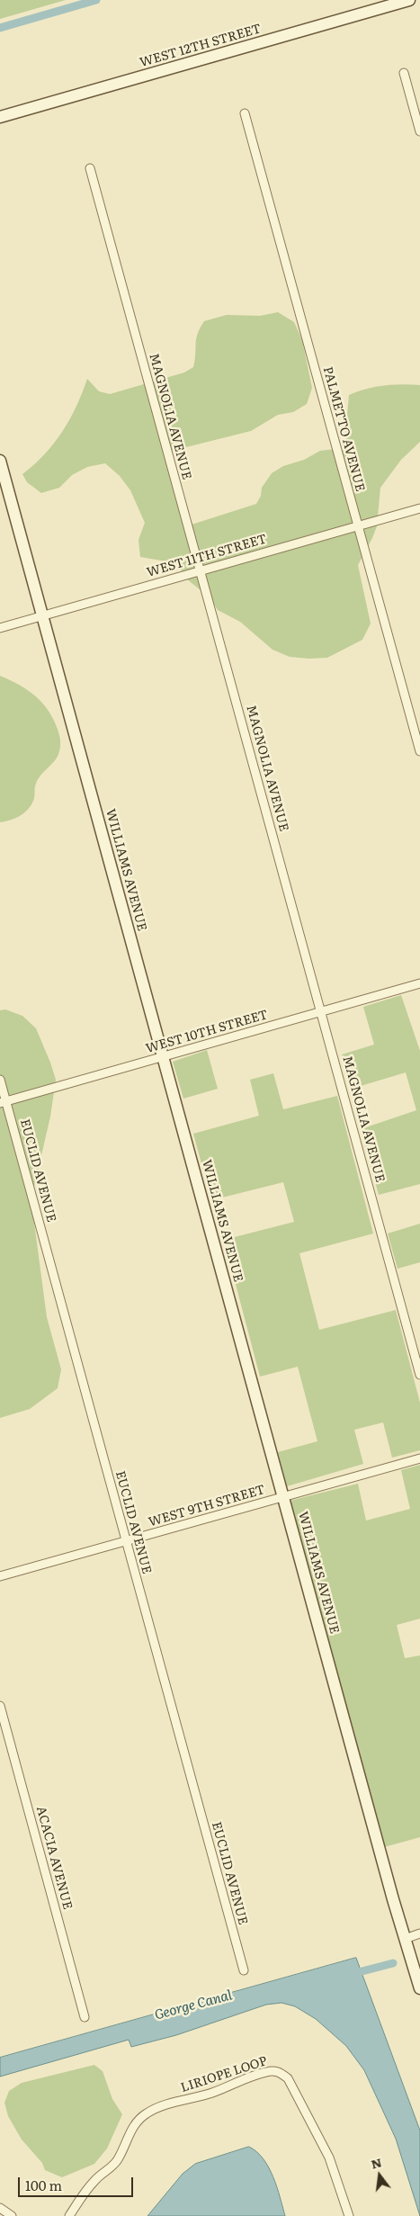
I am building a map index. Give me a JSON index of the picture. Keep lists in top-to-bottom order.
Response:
{
  "streets": {
    "street": [
      "WEST 12TH STREET",
      "MAGNOLIA AVENUE",
      "PALMETTO AVENUE",
      "WEST 11TH STREET",
      "WILLIAMS AVENUE",
      "WEST 10TH STREET",
      "EUCLID AVENUE",
      "WEST 9TH STREET",
      "ACACIA AVENUE",
      "LIRIOPE LOOP"
    ]
  },
  "crossings": [
    ["MAGNOLIA AVENUE", "WEST 11TH STREET"],
    ["MAGNOLIA AVENUE", "WEST 10TH STREET"],
    ["PALMETTO AVENUE", "WEST 11TH STREET"],
    ["WEST 11TH STREET", "WILLIAMS AVENUE"],
    ["WILLIAMS AVENUE", "WEST 10TH STREET"],
    ["WILLIAMS AVENUE", "WEST 9TH STREET"],
    ["WEST 10TH STREET", "EUCLID AVENUE"],
    ["EUCLID AVENUE", "WEST 9TH STREET"]
  ],
  "water": ["George Canal"],
  "scale_bar": "100 m",
  "north": "top"
}
